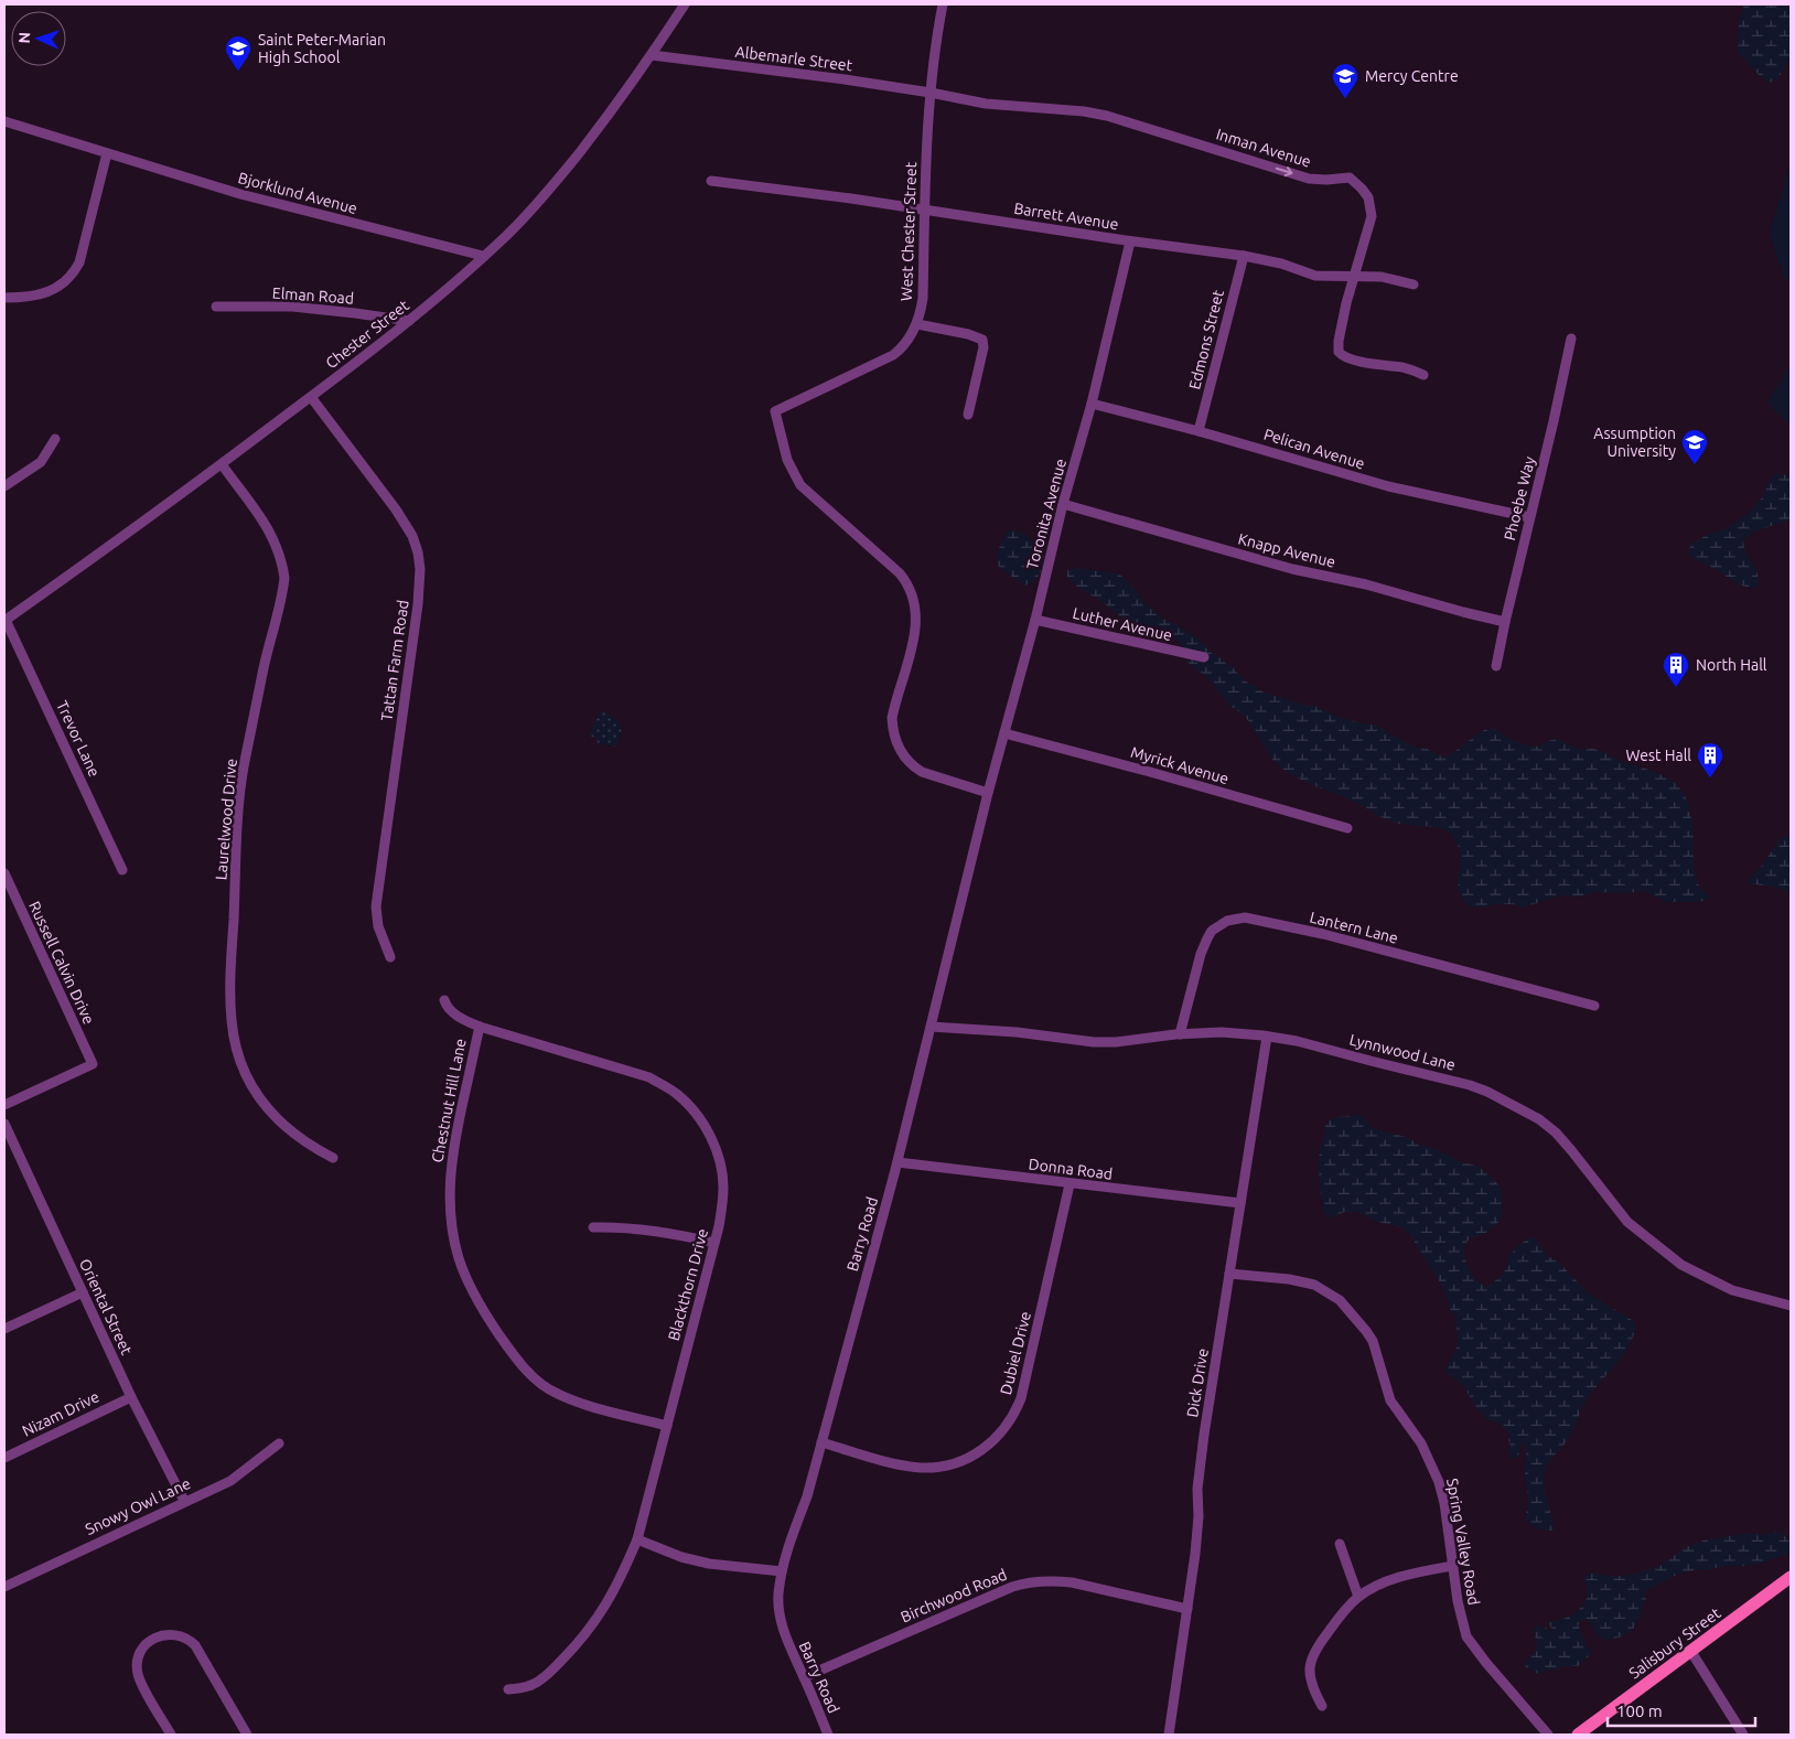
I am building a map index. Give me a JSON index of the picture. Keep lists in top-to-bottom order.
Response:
{
  "streets": {
    "main road": ["Salisbury Street"],
    "street": [
      "Albemarle Street",
      "Inman Avenue",
      "Bjorklund Avenue",
      "Barrett Avenue",
      "West Chester Street",
      "Elman Road",
      "Chester Street",
      "Edmons Street",
      "Pelican Avenue",
      "Phoebe Way",
      "Toronita Avenue",
      "Knapp Avenue",
      "Luther Avenue",
      "Tattan Farm Road",
      "Trevor Lane",
      "Myrick Avenue",
      "Laurelwood Drive",
      "Lantern Lane",
      "Russell Calvin Drive",
      "Lynnwood Lane",
      "Chestnut Hill Lane",
      "Donna Road",
      "Barry Road",
      "Blackthorn Drive",
      "Oriental Street",
      "Dubiel Drive",
      "Dick Drive",
      "Nizam Drive",
      "Snowy Owl Lane",
      "Spring Valley Road",
      "Birchwood Road"
    ]
  },
  "crossings": [
    ["Albemarle Street", "Inman Avenue"],
    ["Albemarle Street", "West Chester Street"],
    ["Albemarle Street", "Chester Street"],
    ["Inman Avenue", "Barrett Avenue"],
    ["Inman Avenue", "West Chester Street"],
    ["Bjorklund Avenue", "Chester Street"],
    ["Barrett Avenue", "West Chester Street"],
    ["Barrett Avenue", "Edmons Street"],
    ["Barrett Avenue", "Toronita Avenue"],
    ["West Chester Street", "Toronita Avenue"],
    ["West Chester Street", "Barry Road"],
    ["Elman Road", "Chester Street"],
    ["Chester Street", "Tattan Farm Road"],
    ["Chester Street", "Trevor Lane"],
    ["Chester Street", "Laurelwood Drive"],
    ["Edmons Street", "Pelican Avenue"],
    ["Pelican Avenue", "Phoebe Way"],
    ["Pelican Avenue", "Toronita Avenue"],
    ["Phoebe Way", "Knapp Avenue"],
    ["Toronita Avenue", "Knapp Avenue"],
    ["Toronita Avenue", "Luther Avenue"],
    ["Toronita Avenue", "Myrick Avenue"],
    ["Toronita Avenue", "Barry Road"],
    ["Lantern Lane", "Lynnwood Lane"],
    ["Lynnwood Lane", "Barry Road"],
    ["Lynnwood Lane", "Dick Drive"],
    ["Chestnut Hill Lane", "Blackthorn Drive"],
    ["Donna Road", "Barry Road"],
    ["Donna Road", "Dubiel Drive"],
    ["Donna Road", "Dick Drive"],
    ["Barry Road", "Dubiel Drive"],
    ["Barry Road", "Birchwood Road"],
    ["Oriental Street", "Nizam Drive"],
    ["Oriental Street", "Snowy Owl Lane"],
    ["Dick Drive", "Spring Valley Road"],
    ["Dick Drive", "Birchwood Road"]
  ],
  "one_way": ["Inman Avenue"],
  "places": {
    "school or university": ["Saint Peter-Marian High School", "Mercy Centre", "Assumption University"],
    "building": ["North Hall", "West Hall"]
  },
  "scale_bar": "100 m",
  "north": "left"
}
